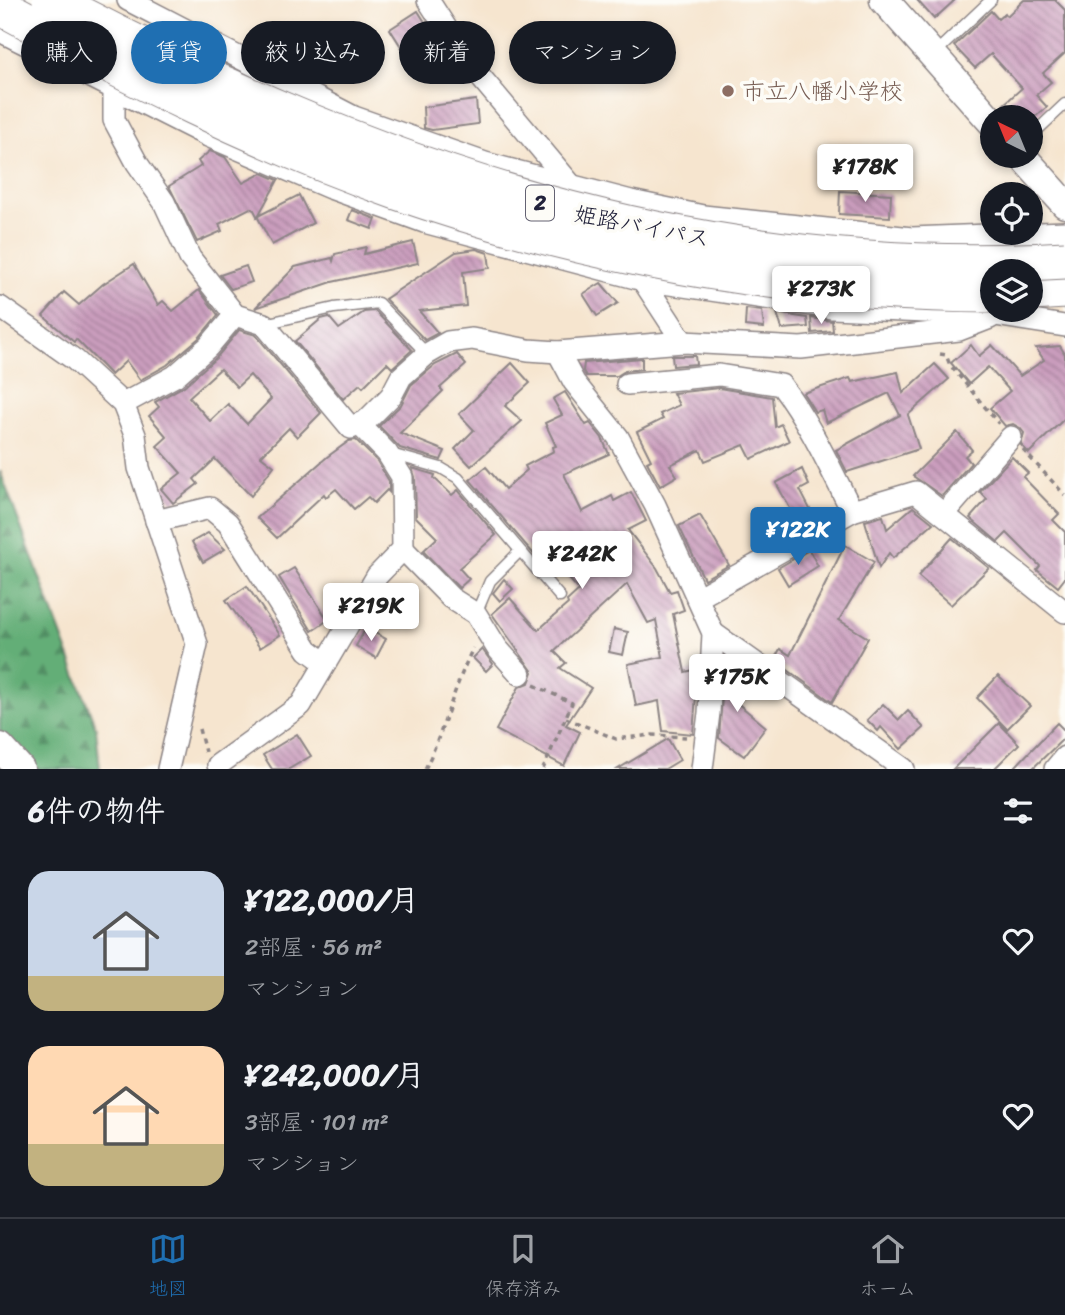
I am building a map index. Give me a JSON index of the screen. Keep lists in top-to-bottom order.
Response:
{
  "streets": {
    "highway": ["2", "姫路バイパス"]
  },
  "places": ["市立八幡小学校"],
  "north": "top left",
  "page": {
    "chip": [
      "購入",
      "賃貸",
      "絞り込み",
      "新着",
      "マンション"
    ],
    "price": [
      "¥178K",
      "¥273K",
      "¥122K",
      "¥242K",
      "¥219K",
      "¥175K"
    ],
    "heading": "6件の物件",
    "list": [
      {
        "name": "¥122,000/月",
        "note": "2部屋 · 56 m² · マンション"
      },
      {
        "name": "¥242,000/月",
        "note": "3部屋 · 101 m² · マンション"
      }
    ],
    "tabs": ["地図", "保存済み", "ホーム"]
  }
}
